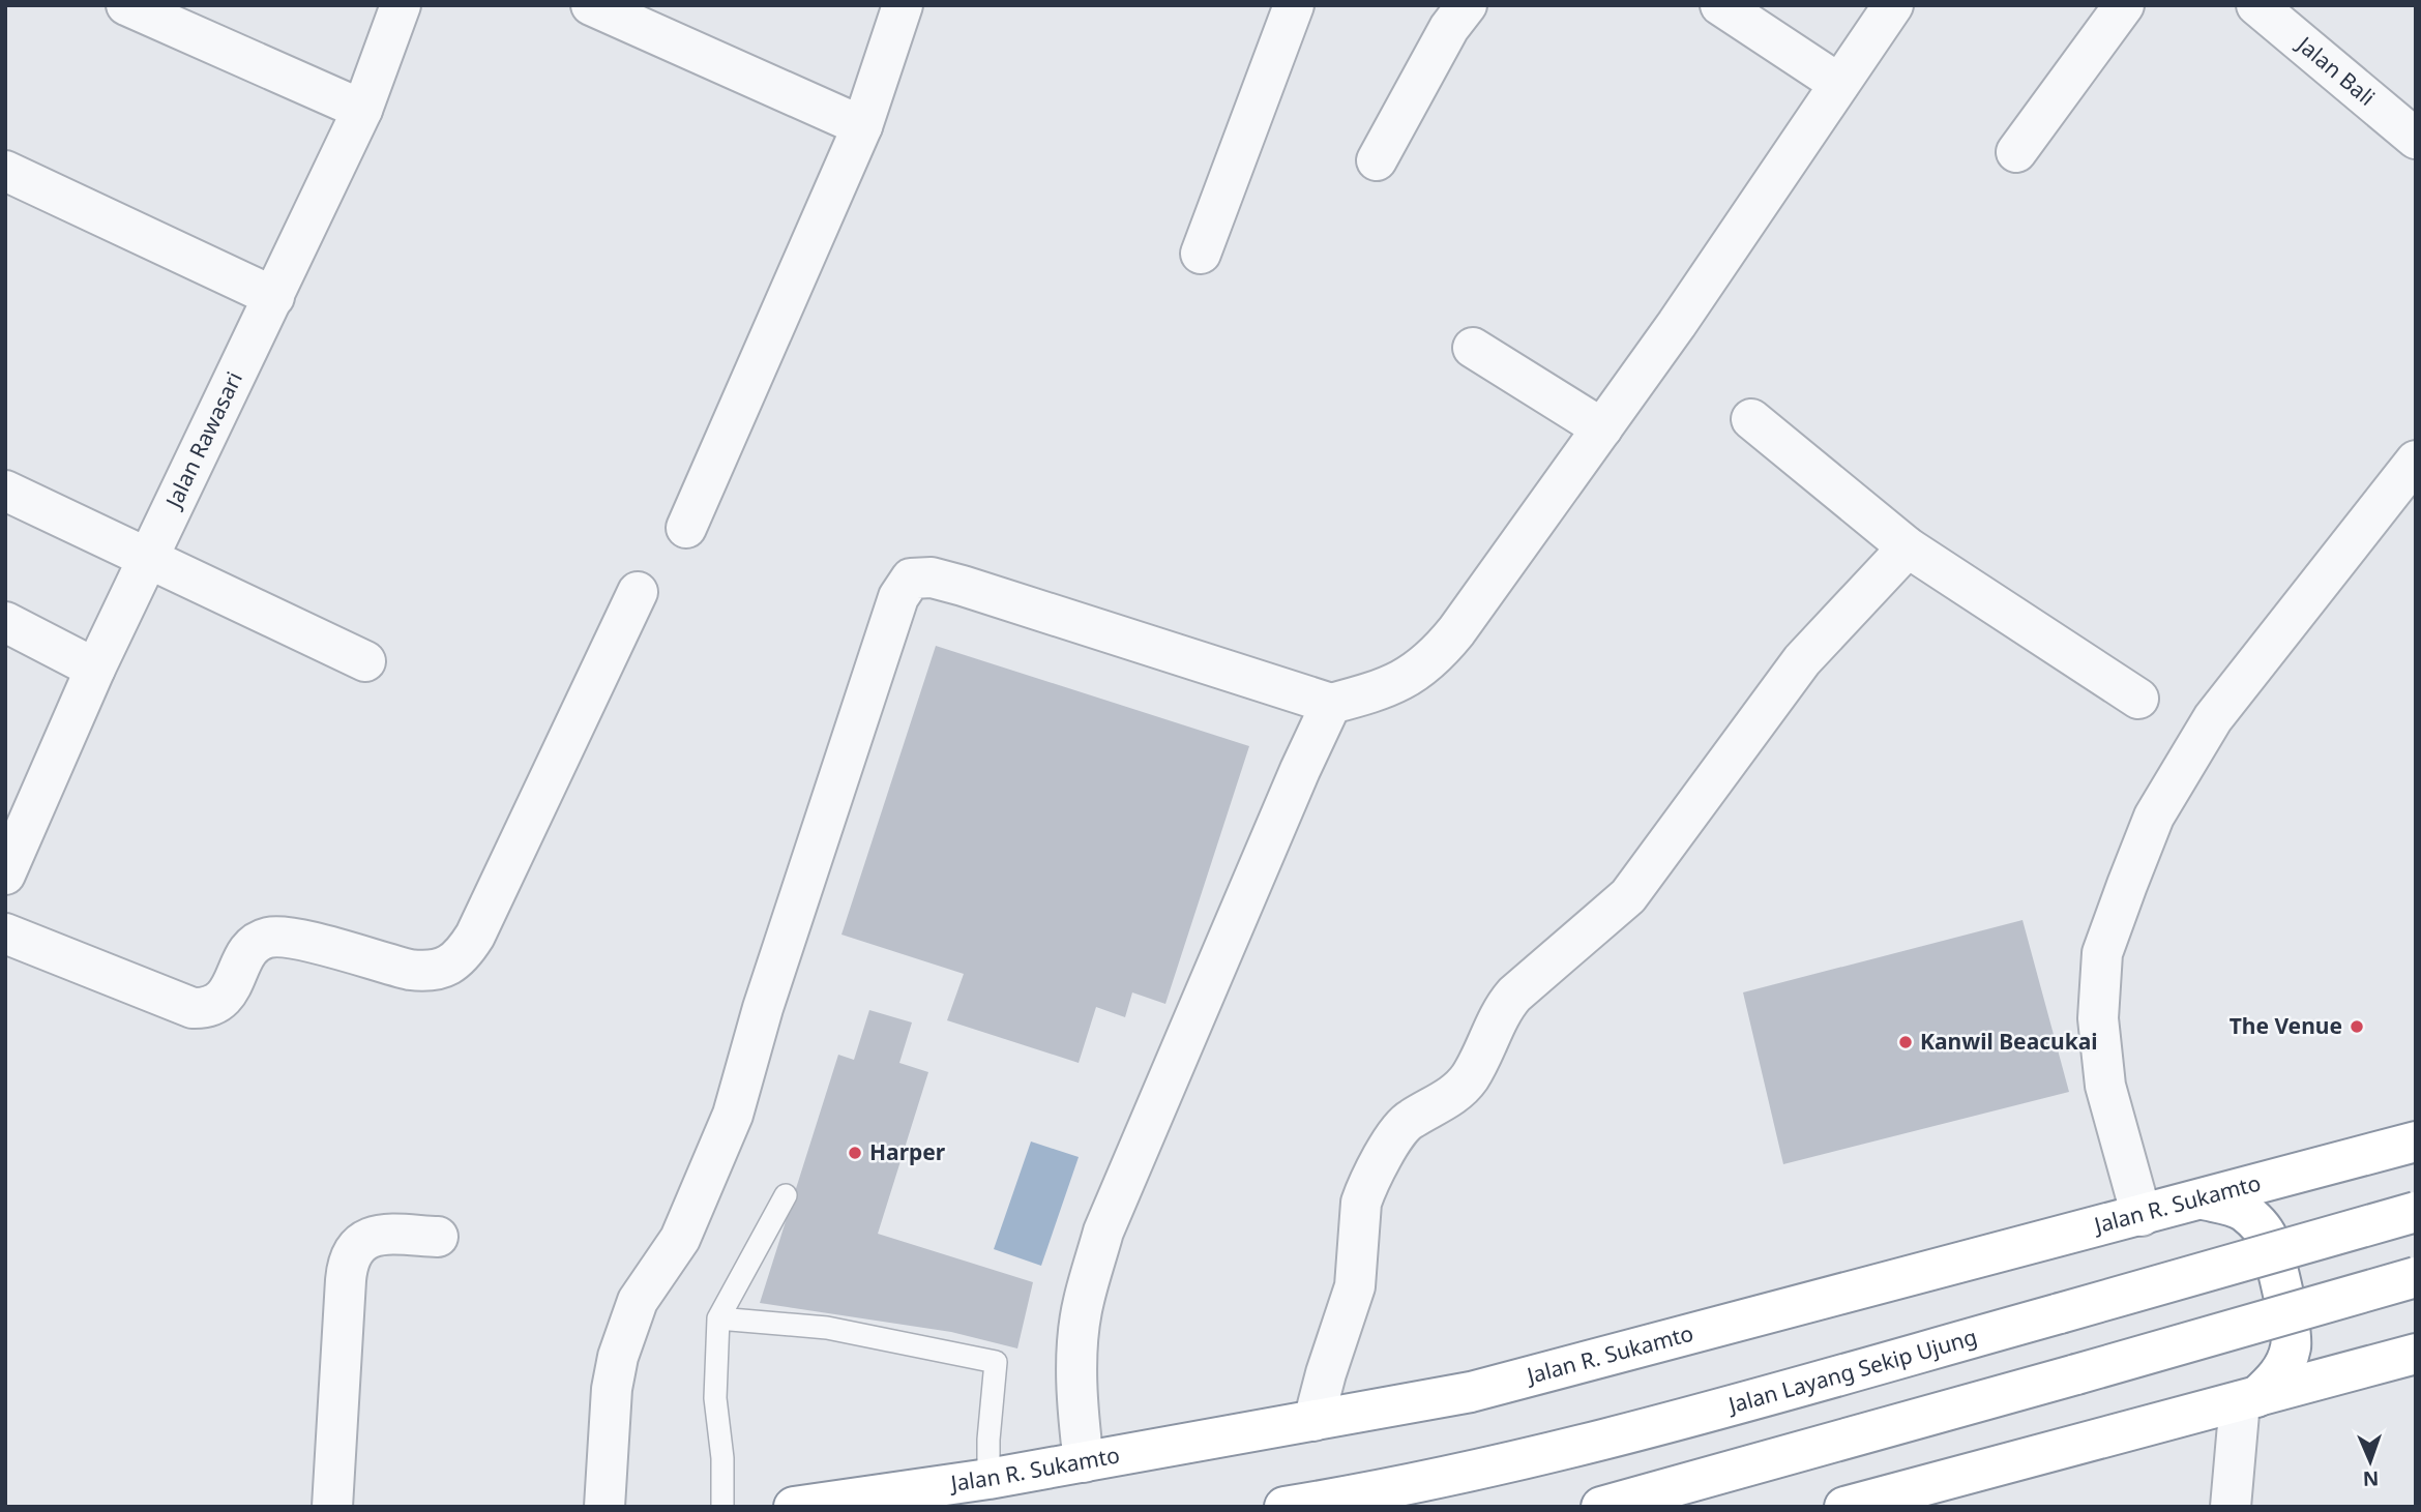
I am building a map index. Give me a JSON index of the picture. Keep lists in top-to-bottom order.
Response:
{
  "streets": {
    "highway": ["Jalan R. Sukamto", "Jalan Layang Sekip Ujung"],
    "street": ["Jalan Bali", "Jalan Rawasari"]
  },
  "places": ["The Venue", "Kanwil Beacukai", "Harper"],
  "north": "bottom"
}
